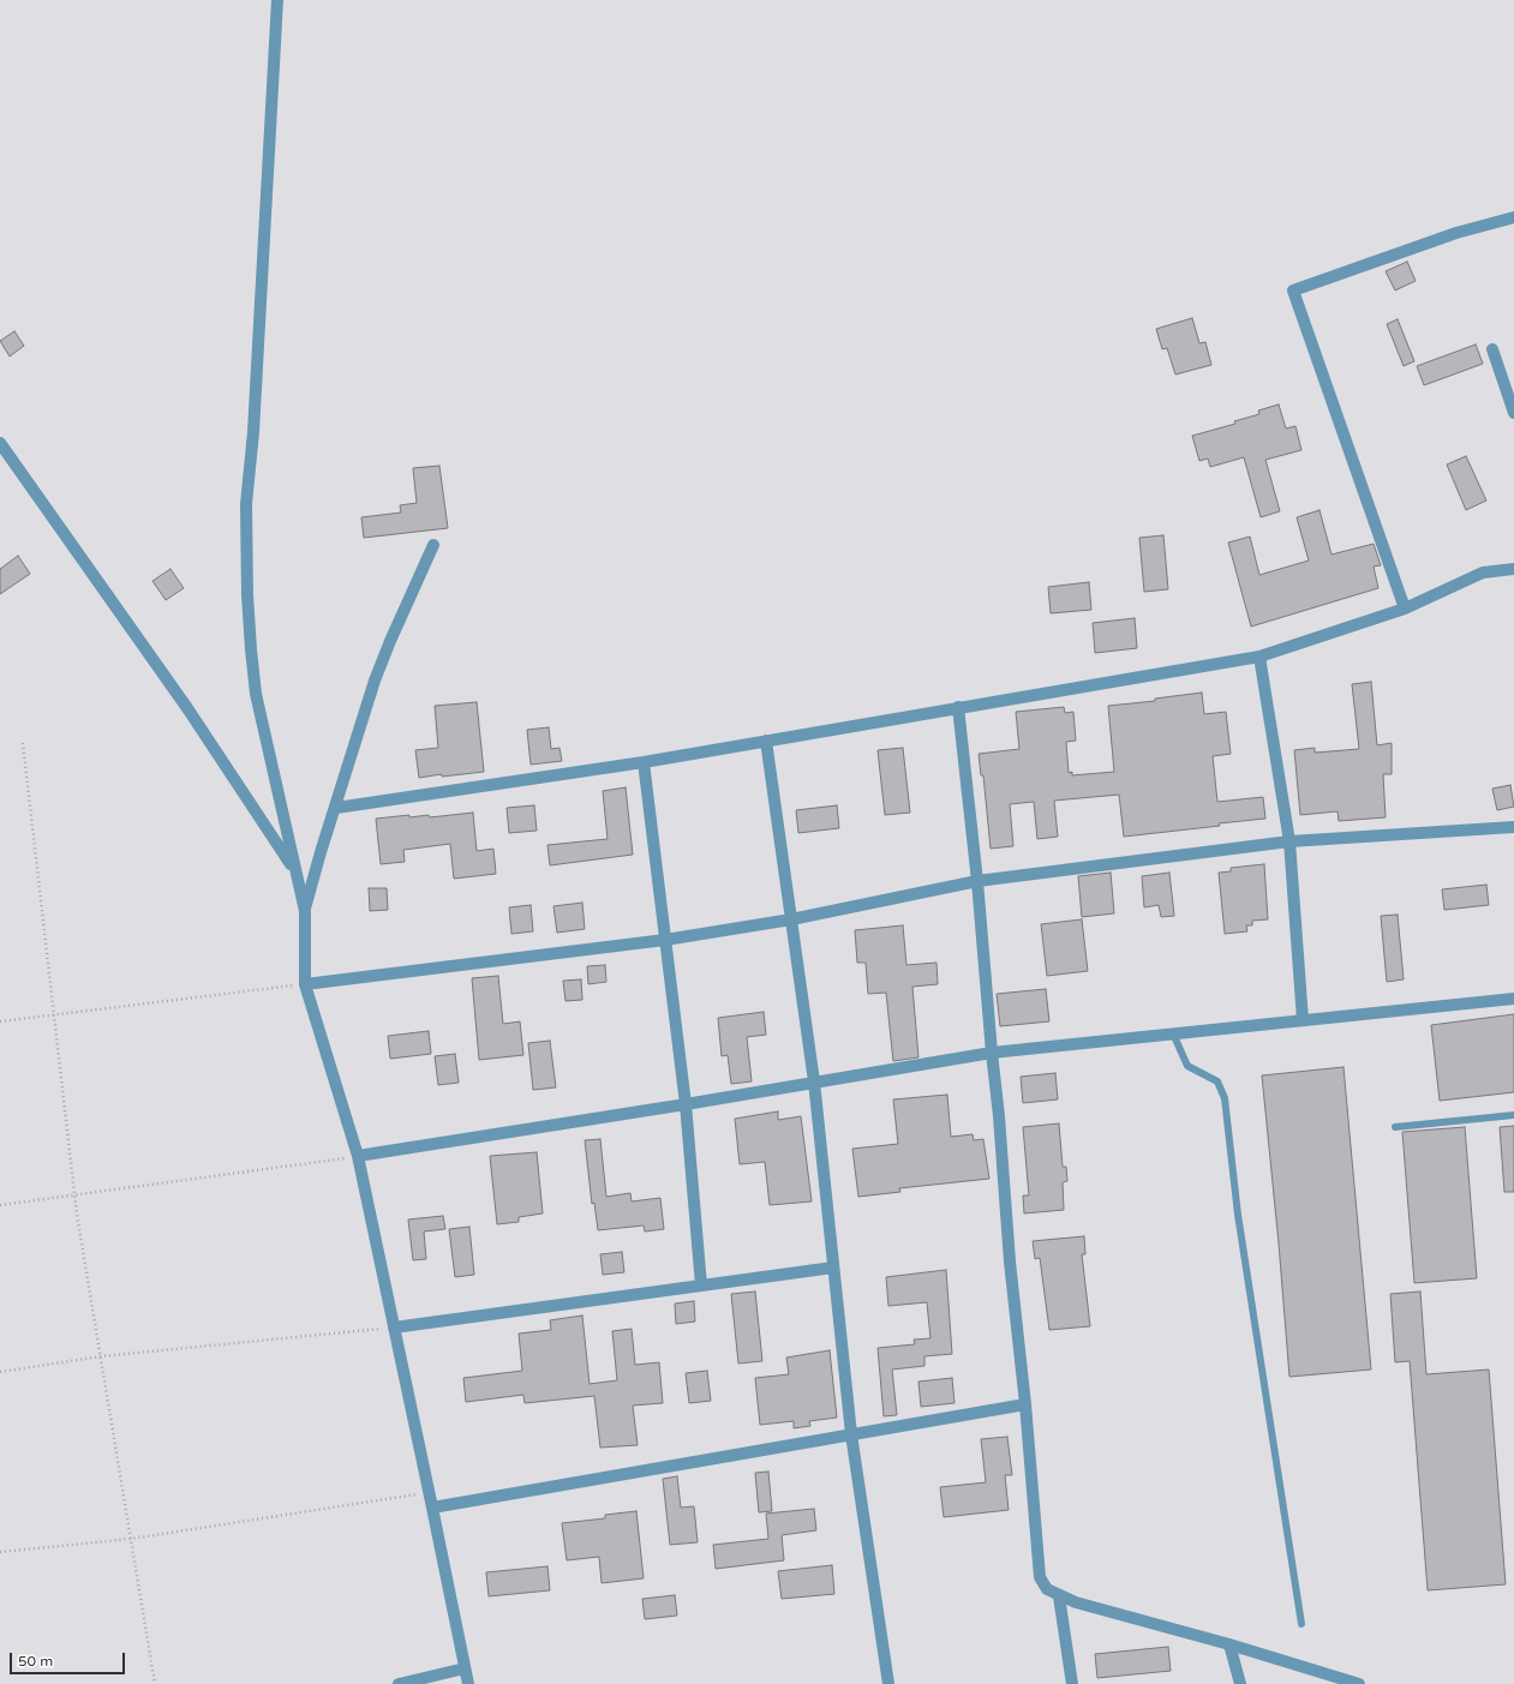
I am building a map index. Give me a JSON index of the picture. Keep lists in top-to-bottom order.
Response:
{
  "scale_bar": "50 m"
}
